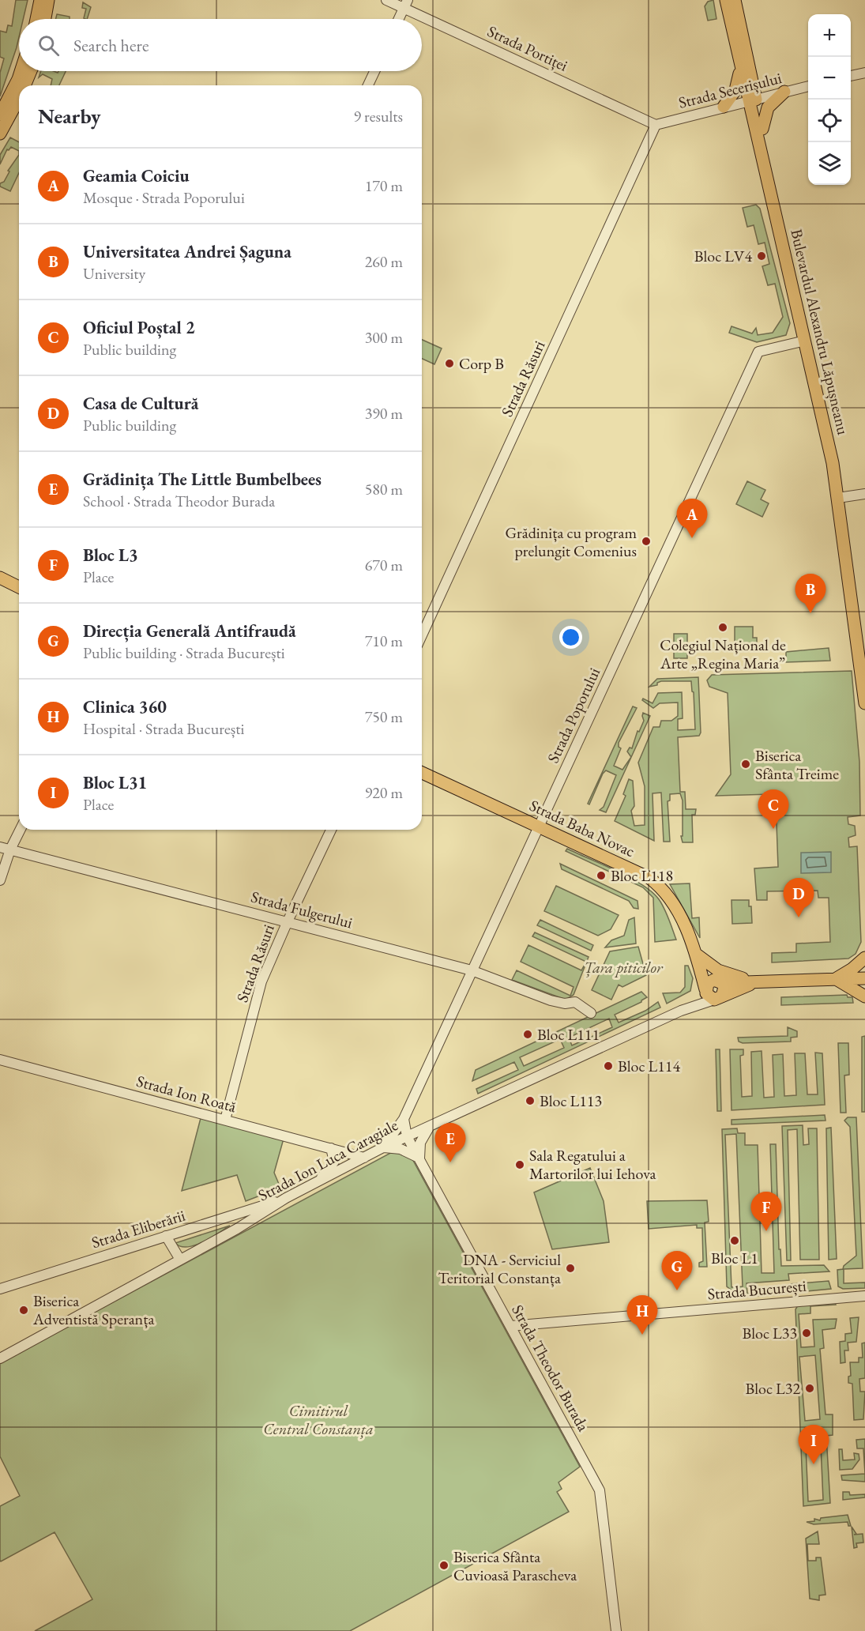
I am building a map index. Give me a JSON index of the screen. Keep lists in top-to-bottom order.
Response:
{
  "streets": {
    "main road": ["Bulevardul Alexandru Lăpușneanu", "Strada Baba Novac", "Strada Ion Luca Caragiale"],
    "street": [
      "Strada Portiței",
      "Strada Secerișului",
      "Strada Răsuri",
      "Strada Poporului",
      "Strada Fulgerului",
      "Strada Ion Roată",
      "Strada Eliberării",
      "Strada București",
      "Strada Theodor Burada"
    ]
  },
  "crossings": [
    ["Strada Portiței", "Strada Secerișului"],
    ["Strada Portiței", "Strada Răsuri"],
    ["Strada Secerișului", "Bulevardul Alexandru Lăpușneanu"],
    ["Strada Secerișului", "Strada Răsuri"],
    ["Bulevardul Alexandru Lăpușneanu", "Strada Poporului"],
    ["Strada Răsuri", "Strada Fulgerului"],
    ["Strada Răsuri", "Strada Ion Roată"],
    ["Strada Poporului", "Strada Baba Novac"],
    ["Strada Poporului", "Strada Fulgerului"],
    ["Strada Poporului", "Strada Ion Luca Caragiale"],
    ["Strada Baba Novac", "Strada Ion Luca Caragiale"],
    ["Strada Ion Roată", "Strada Ion Luca Caragiale"],
    ["Strada Ion Luca Caragiale", "Strada Eliberării"],
    ["Strada Ion Luca Caragiale", "Strada Theodor Burada"],
    ["Strada București", "Strada Theodor Burada"]
  ],
  "parks": ["Țara piticilor", "Cimitirul Central Constanța"],
  "places": [
    "Bloc LV4",
    "Corp B",
    "Grădinița cu program prelungit Comenius",
    "Colegiul Național de Arte „Regina Maria”",
    "Biserica Sfânta Treime",
    "Bloc L118",
    "Bloc L111",
    "Bloc L114",
    "Bloc L113",
    "Sala Regatului a Martorilor lui Iehova",
    "Bloc L1",
    "DNA - Serviciul Teritorial Constanța",
    "Biserica Adventistă Speranța",
    "Bloc L33",
    "Bloc L32",
    "Biserica Sfânta Cuvioasă Parascheva"
  ],
  "page": {
    "map_buttons": ["+", "−"],
    "search": "Search here",
    "heading": ["Nearby", "9 results"],
    "list": [
      {
        "mark": "A",
        "name": "Geamia Coiciu",
        "note": "Mosque · Strada Poporului",
        "value": "170 m"
      },
      {
        "mark": "B",
        "name": "Universitatea Andrei Șaguna",
        "note": "University",
        "value": "260 m"
      },
      {
        "mark": "C",
        "name": "Oficiul Poștal 2",
        "note": "Public building",
        "value": "300 m"
      },
      {
        "mark": "D",
        "name": "Casa de Cultură",
        "note": "Public building",
        "value": "390 m"
      },
      {
        "mark": "E",
        "name": "Grădinița The Little Bumbelbees",
        "note": "School · Strada Theodor Burada",
        "value": "580 m"
      },
      {
        "mark": "F",
        "name": "Bloc L3",
        "note": "Place",
        "value": "670 m"
      },
      {
        "mark": "G",
        "name": "Direcția Generală Antifraudă",
        "note": "Public building · Strada București",
        "value": "710 m"
      },
      {
        "mark": "H",
        "name": "Clinica 360",
        "note": "Hospital · Strada București",
        "value": "750 m"
      },
      {
        "mark": "I",
        "name": "Bloc L31",
        "note": "Place",
        "value": "920 m"
      }
    ],
    "pins": [
      "A",
      "B",
      "C",
      "D",
      "E",
      "F",
      "G",
      "H",
      "I"
    ]
  }
}
